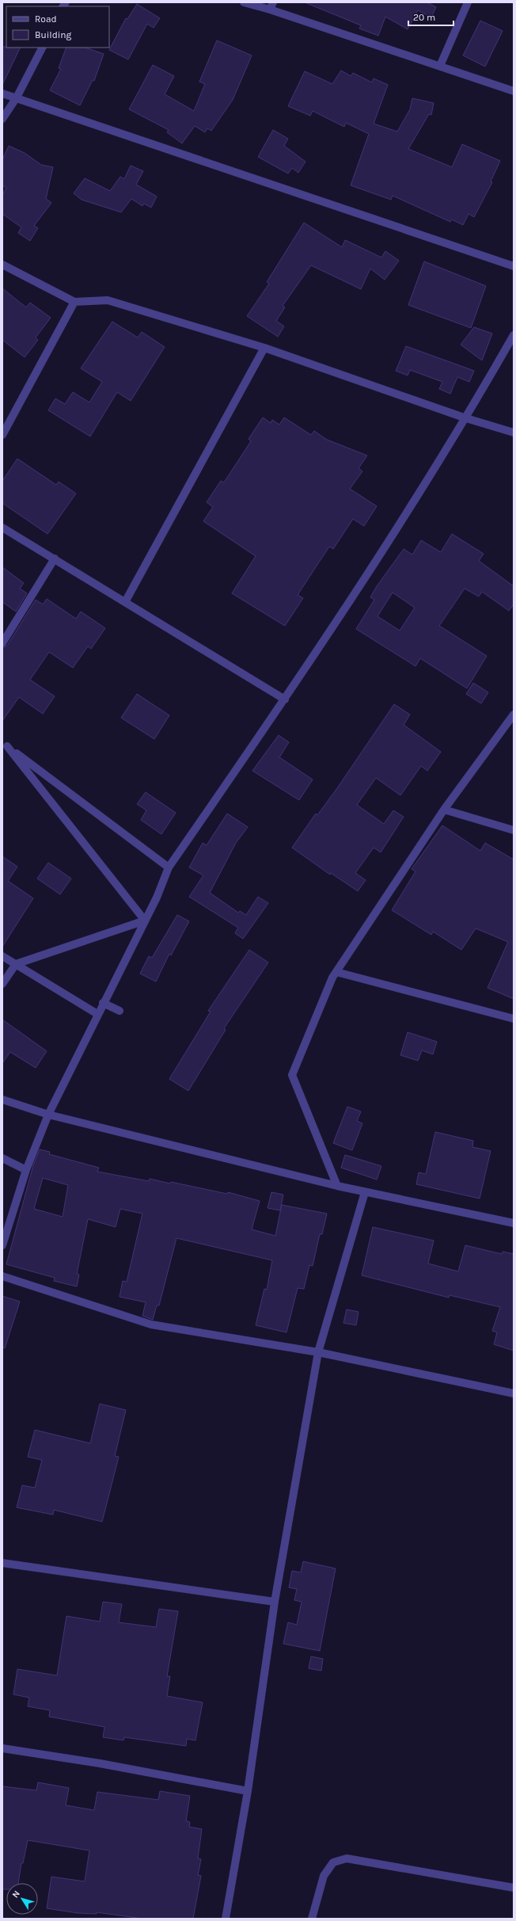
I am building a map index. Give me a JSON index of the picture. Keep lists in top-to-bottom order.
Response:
{
  "legend": ["Road", "Building"],
  "scale_bar": "20 m",
  "north": "top left"
}
